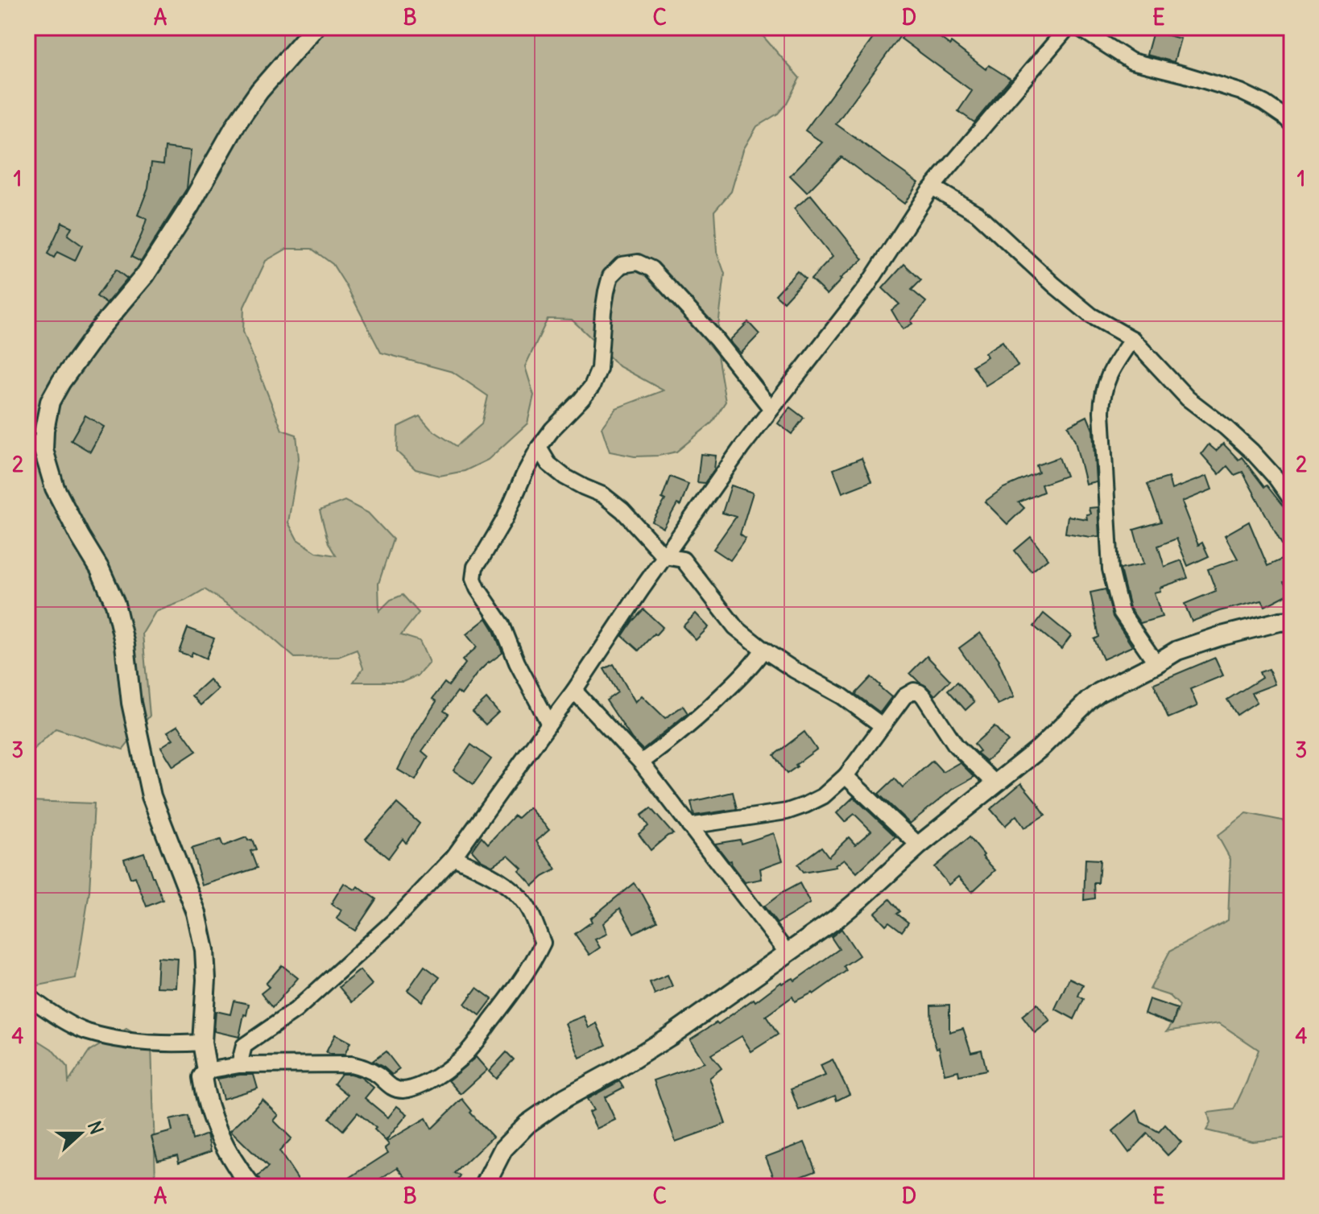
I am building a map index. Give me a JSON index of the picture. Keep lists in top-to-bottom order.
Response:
{
  "north": "right",
  "grid": {
    "columns": [
      "A",
      "B",
      "C",
      "D",
      "E"
    ],
    "rows": [
      "1",
      "2",
      "3",
      "4"
    ]
  }
}
